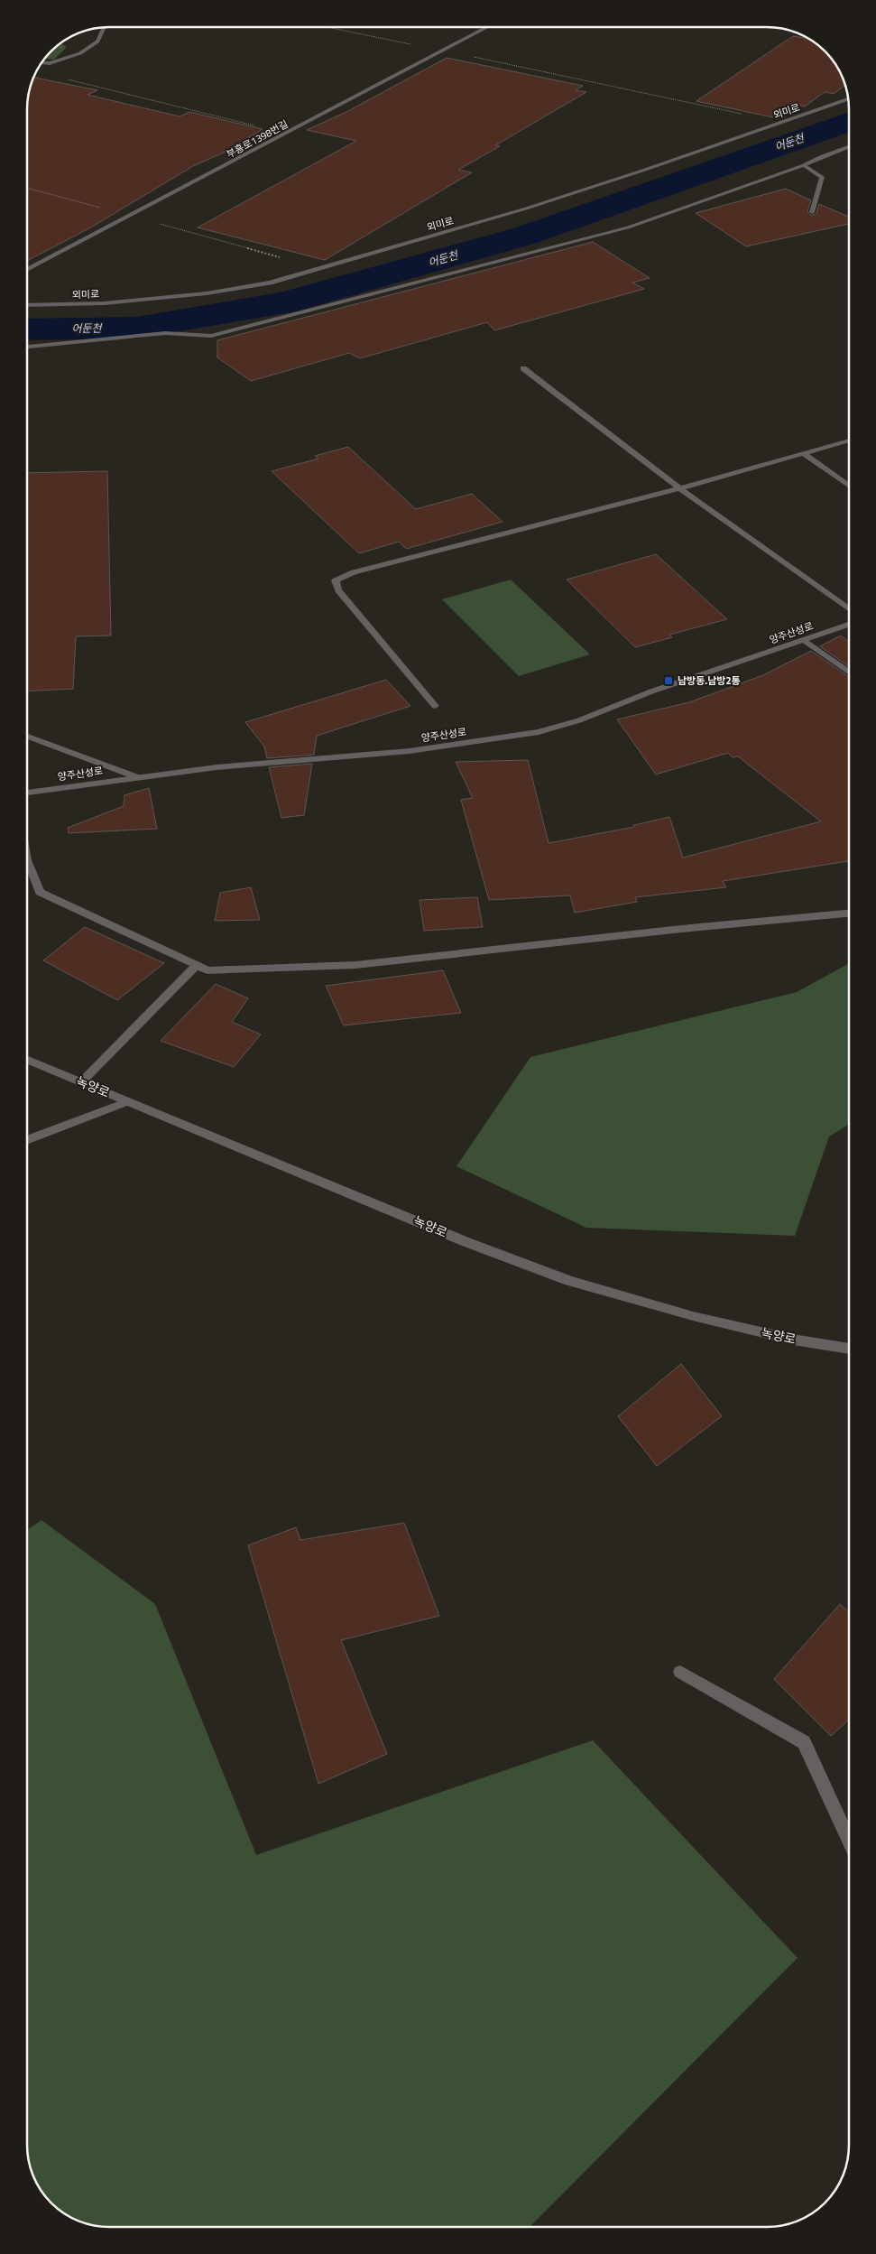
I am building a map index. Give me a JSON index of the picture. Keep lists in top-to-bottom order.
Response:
{
  "streets": {
    "street": [
      "외미로",
      "부흥로1398번길",
      "양주산성로",
      "녹양로"
    ]
  },
  "water": ["어둔천"],
  "places": {
    "transit": ["남방동.남방2통"]
  }
}
